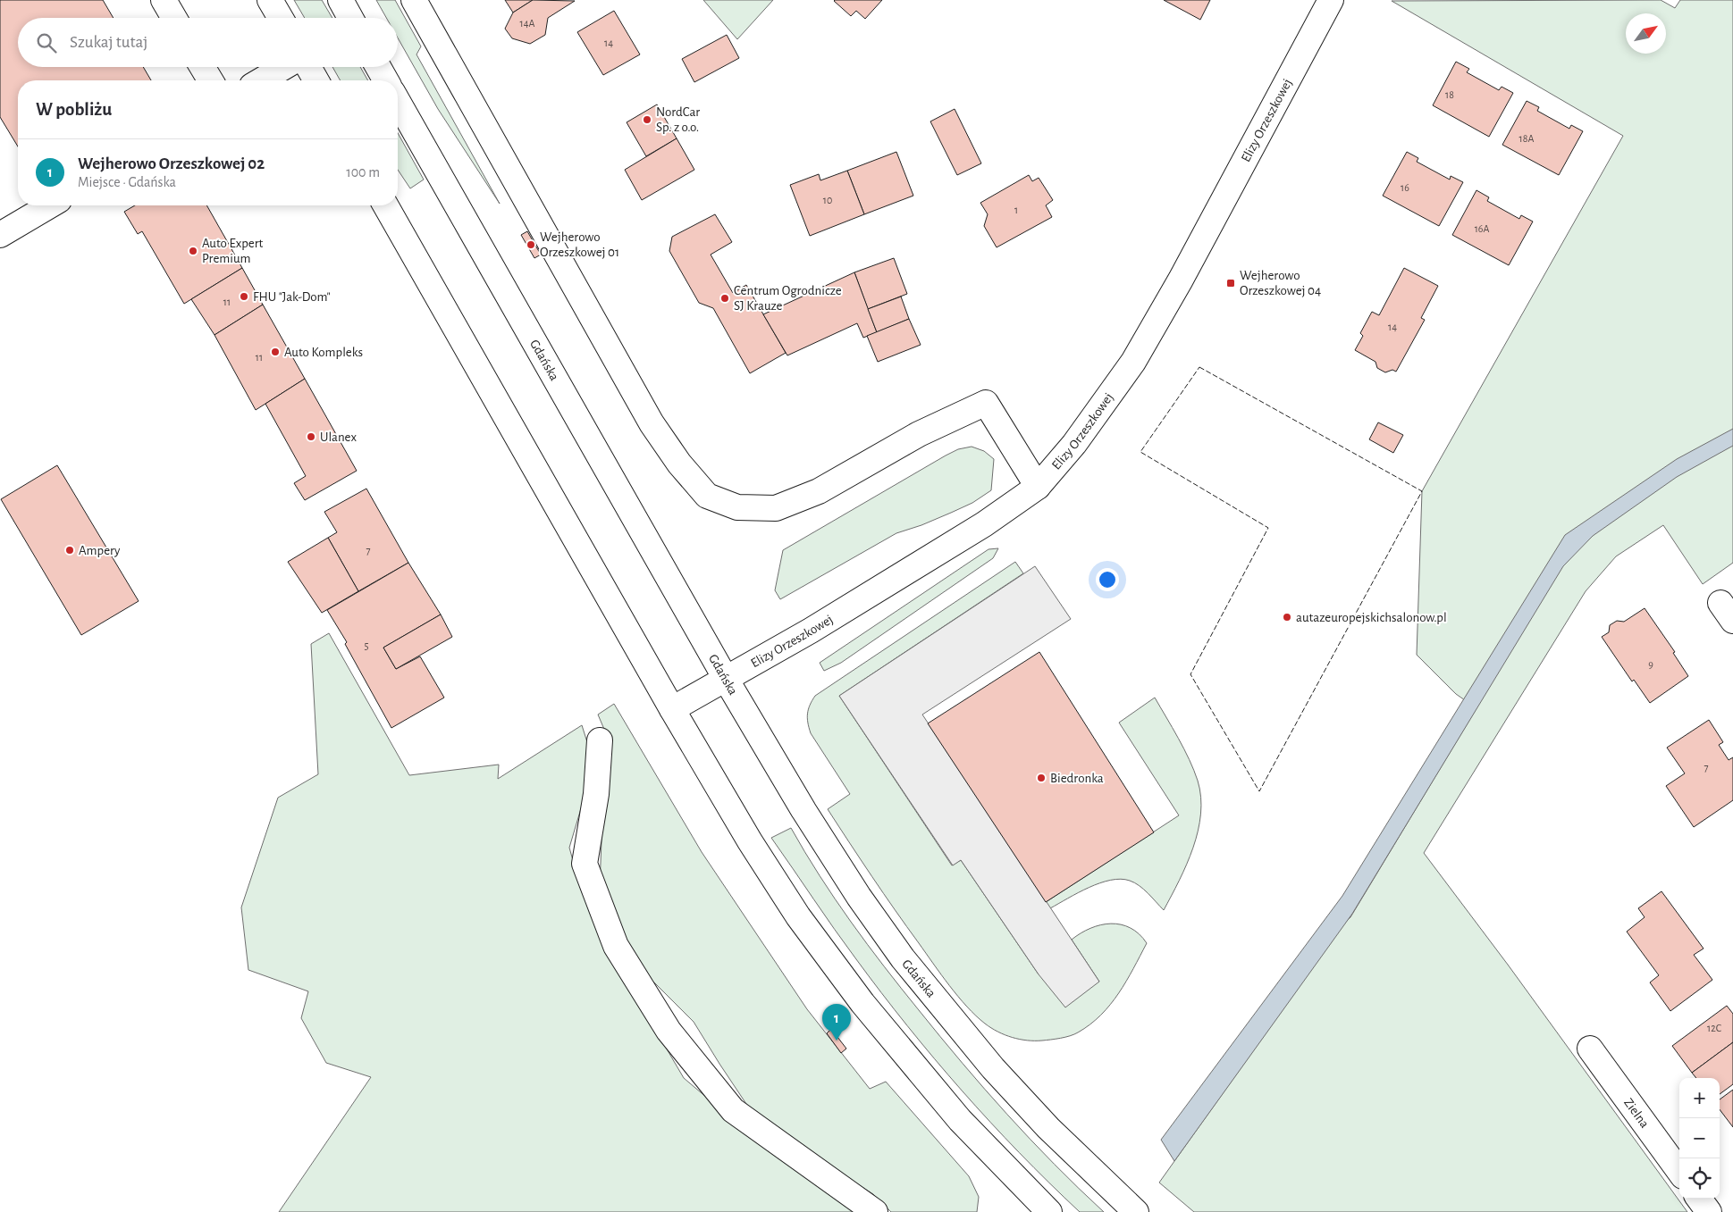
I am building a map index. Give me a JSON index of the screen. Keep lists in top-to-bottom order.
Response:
{
  "streets": {
    "street": ["Elizy Orzeszkowej", "Gdańska", "Zielna"]
  },
  "crossings": [
    ["Elizy Orzeszkowej", "Gdańska"]
  ],
  "places": {
    "other": [
      "NordCar Sp. z o.o.",
      "Wejherowo Orzeszkowej 01",
      "Auto Expert Premium",
      "FHU \"Jak-Dom\"",
      "Centrum Ogrodnicze SJ Krauze",
      "Auto Kompleks",
      "Ulanex",
      "Ampery",
      "autazeuropejskichsalonow.pl",
      "Biedronka"
    ],
    "transit": ["Wejherowo Orzeszkowej 04"]
  },
  "house_numbers": [
    "14A",
    "14",
    "18",
    "18A",
    "16",
    "10",
    "1",
    "16A",
    "11",
    "14",
    "11",
    "7",
    "5",
    "9",
    "7",
    "12C"
  ],
  "north": "top right",
  "page": {
    "search": "Szukaj tutaj",
    "heading": "W pobliżu",
    "list": [
      {
        "mark": "1",
        "name": "Wejherowo Orzeszkowej 02",
        "note": "Miejsce · Gdańska",
        "value": "100 m"
      }
    ],
    "pins": "1",
    "map_buttons": ["+", "−"]
  }
}
